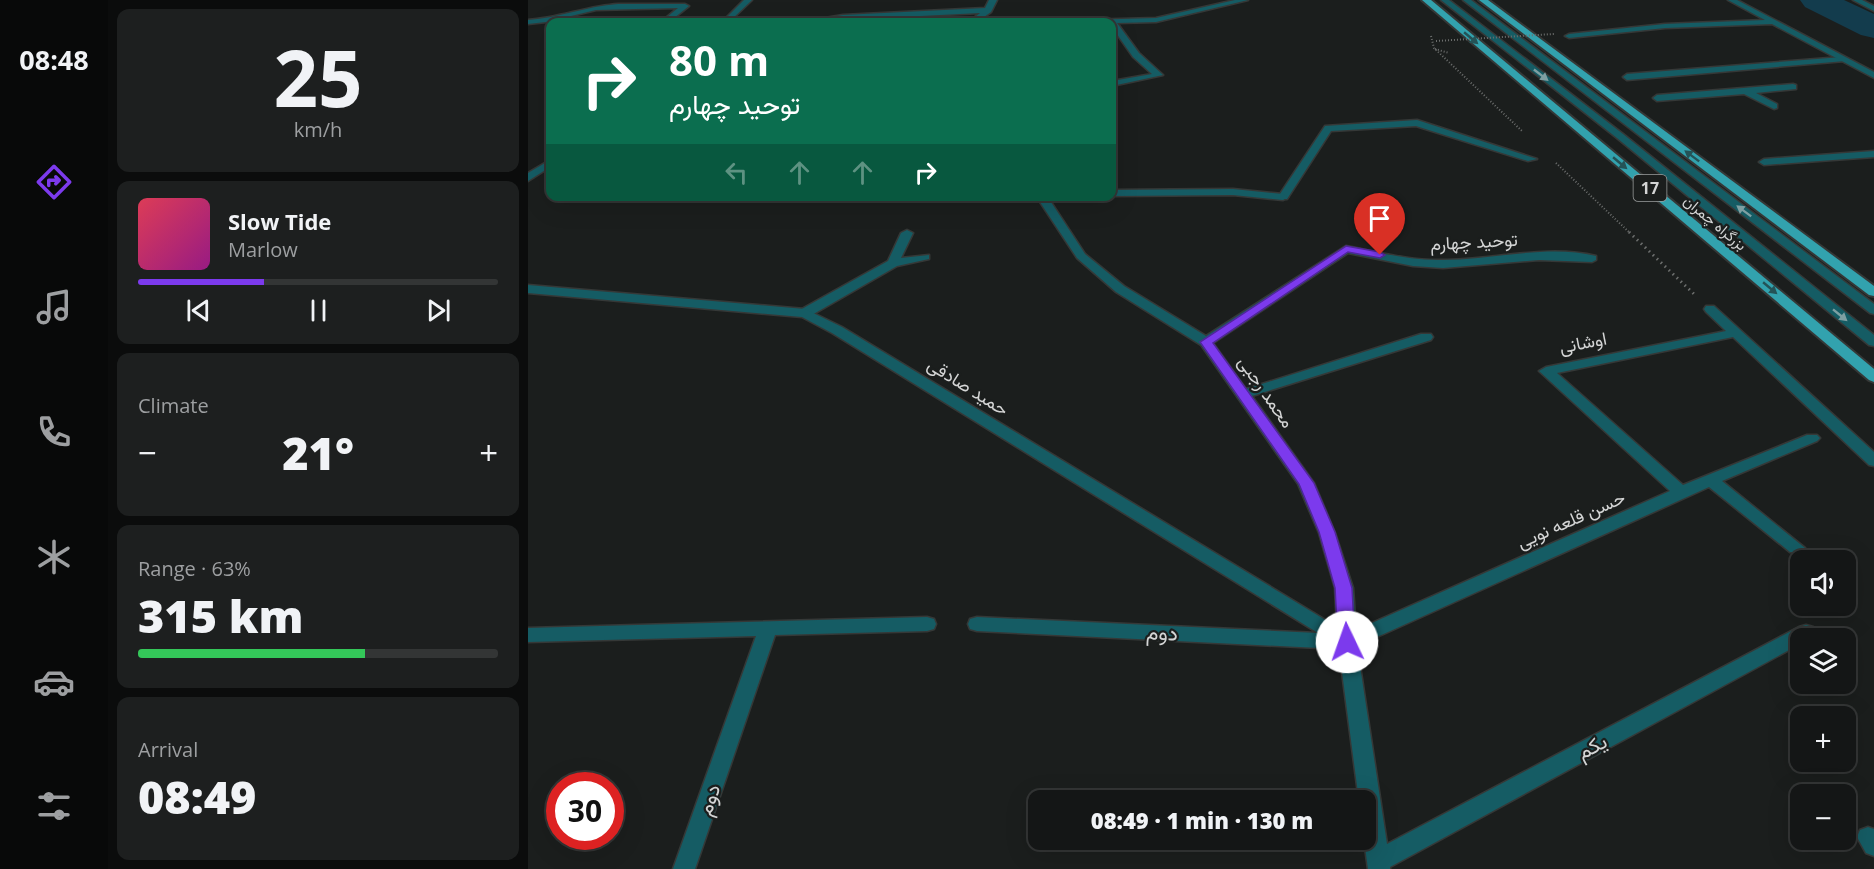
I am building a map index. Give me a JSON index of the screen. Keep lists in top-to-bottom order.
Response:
{
  "streets": {
    "highway": ["17", "بزرگراه چمران"],
    "street": [
      "توحید چهارم",
      "اوشانی",
      "حمید صادقی",
      "محمد رجبی",
      "حسن قلعه نویی",
      "دوم",
      "یکم"
    ]
  },
  "crossings": [
    ["توحید چهارم", "محمد رجبی"],
    ["اوشانی", "حسن قلعه نویی"],
    ["حمید صادقی", "محمد رجبی"],
    ["حمید صادقی", "حسن قلعه نویی"],
    ["حمید صادقی", "دوم"],
    ["محمد رجبی", "حسن قلعه نویی"],
    ["محمد رجبی", "دوم"],
    ["محمد رجبی", "یکم"],
    ["حسن قلعه نویی", "دوم"]
  ],
  "page": {
    "tabs": "08:48",
    "tile": [
      ["25", "km/h"],
      "Climate",
      ["Range · 63%", "315 km"],
      ["Arrival", "08:49"]
    ],
    "turn": ["80 m", "توحید چهارم"],
    "song": ["Slow Tide", "Marlow"],
    "heat": ["−", "21°", "+"],
    "map_buttons": ["+", "−"],
    "limit": "30",
    "trip": "08:49 · 1 min · 130 m"
  }
}
